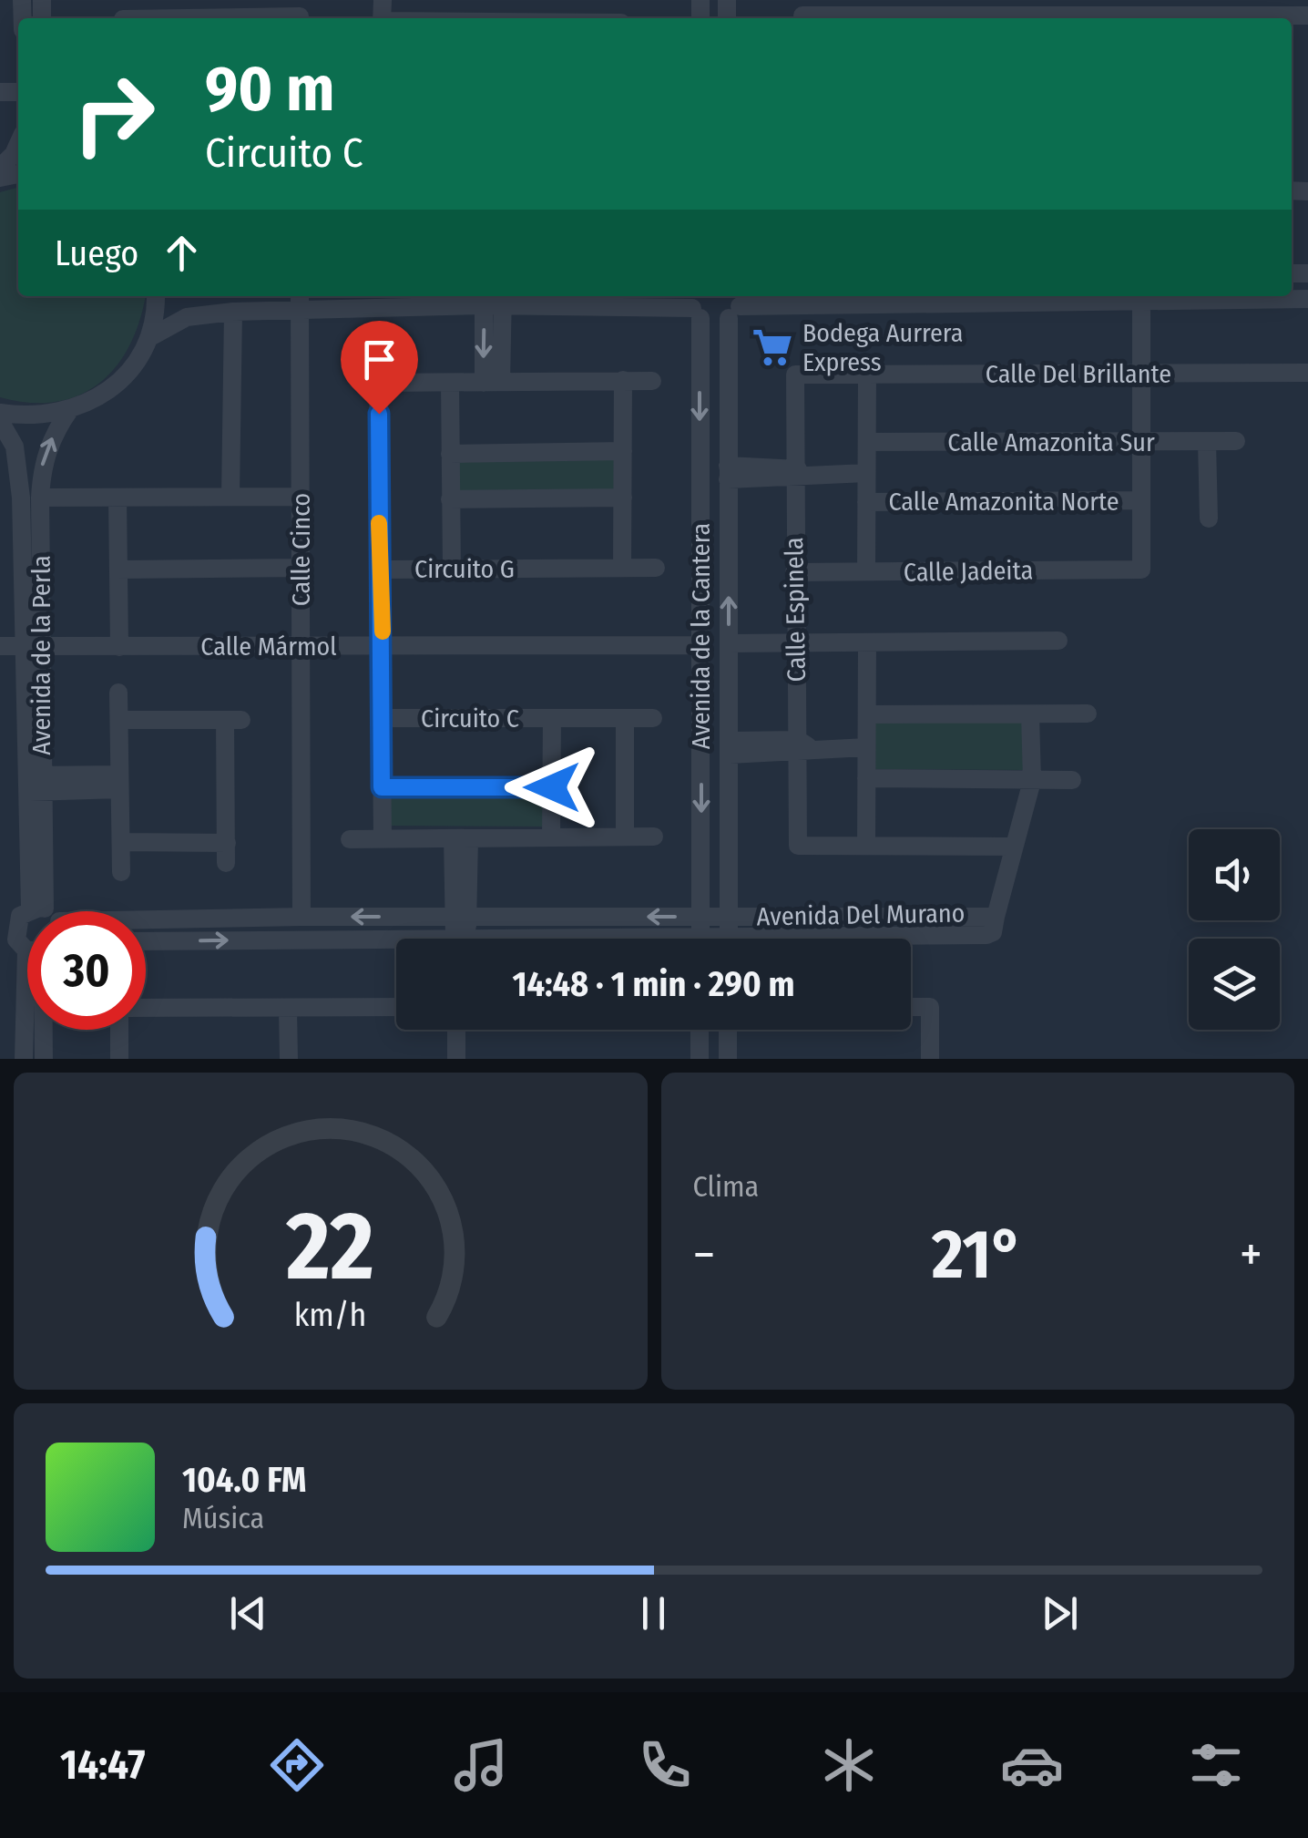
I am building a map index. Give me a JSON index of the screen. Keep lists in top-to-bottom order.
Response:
{
  "streets": {
    "street": [
      "Calle Del Brillante",
      "Calle Amazonita Sur",
      "Calle Amazonita Norte",
      "Calle Cinco",
      "Circuito G",
      "Calle Jadeita",
      "Calle Espinela",
      "Avenida de la Cantera",
      "Calle Mármol",
      "Avenida de la Perla",
      "Circuito C",
      "Avenida Del Murano"
    ]
  },
  "crossings": [
    ["Calle Del Brillante", "Calle Espinela"],
    ["Calle Amazonita Norte", "Calle Jadeita"],
    ["Calle Cinco", "Calle Mármol"],
    ["Calle Cinco", "Avenida Del Murano"],
    ["Calle Jadeita", "Calle Espinela"],
    ["Avenida de la Cantera", "Calle Mármol"],
    ["Avenida de la Cantera", "Avenida Del Murano"],
    ["Calle Mármol", "Avenida de la Perla"]
  ],
  "places": {
    "supermarket": ["Bodega Aurrera Express"]
  },
  "page": {
    "turn": ["90 m", "Circuito C"],
    "then": "Luego",
    "limit": "30",
    "trip": "14:48 · 1 min · 290 m",
    "tile": "Clima",
    "heat": ["−", "21°", "+"],
    "song": ["104.0 FM", "Música"],
    "tabs": "14:47",
    "gauge": ["22", "km/h"]
  }
}
